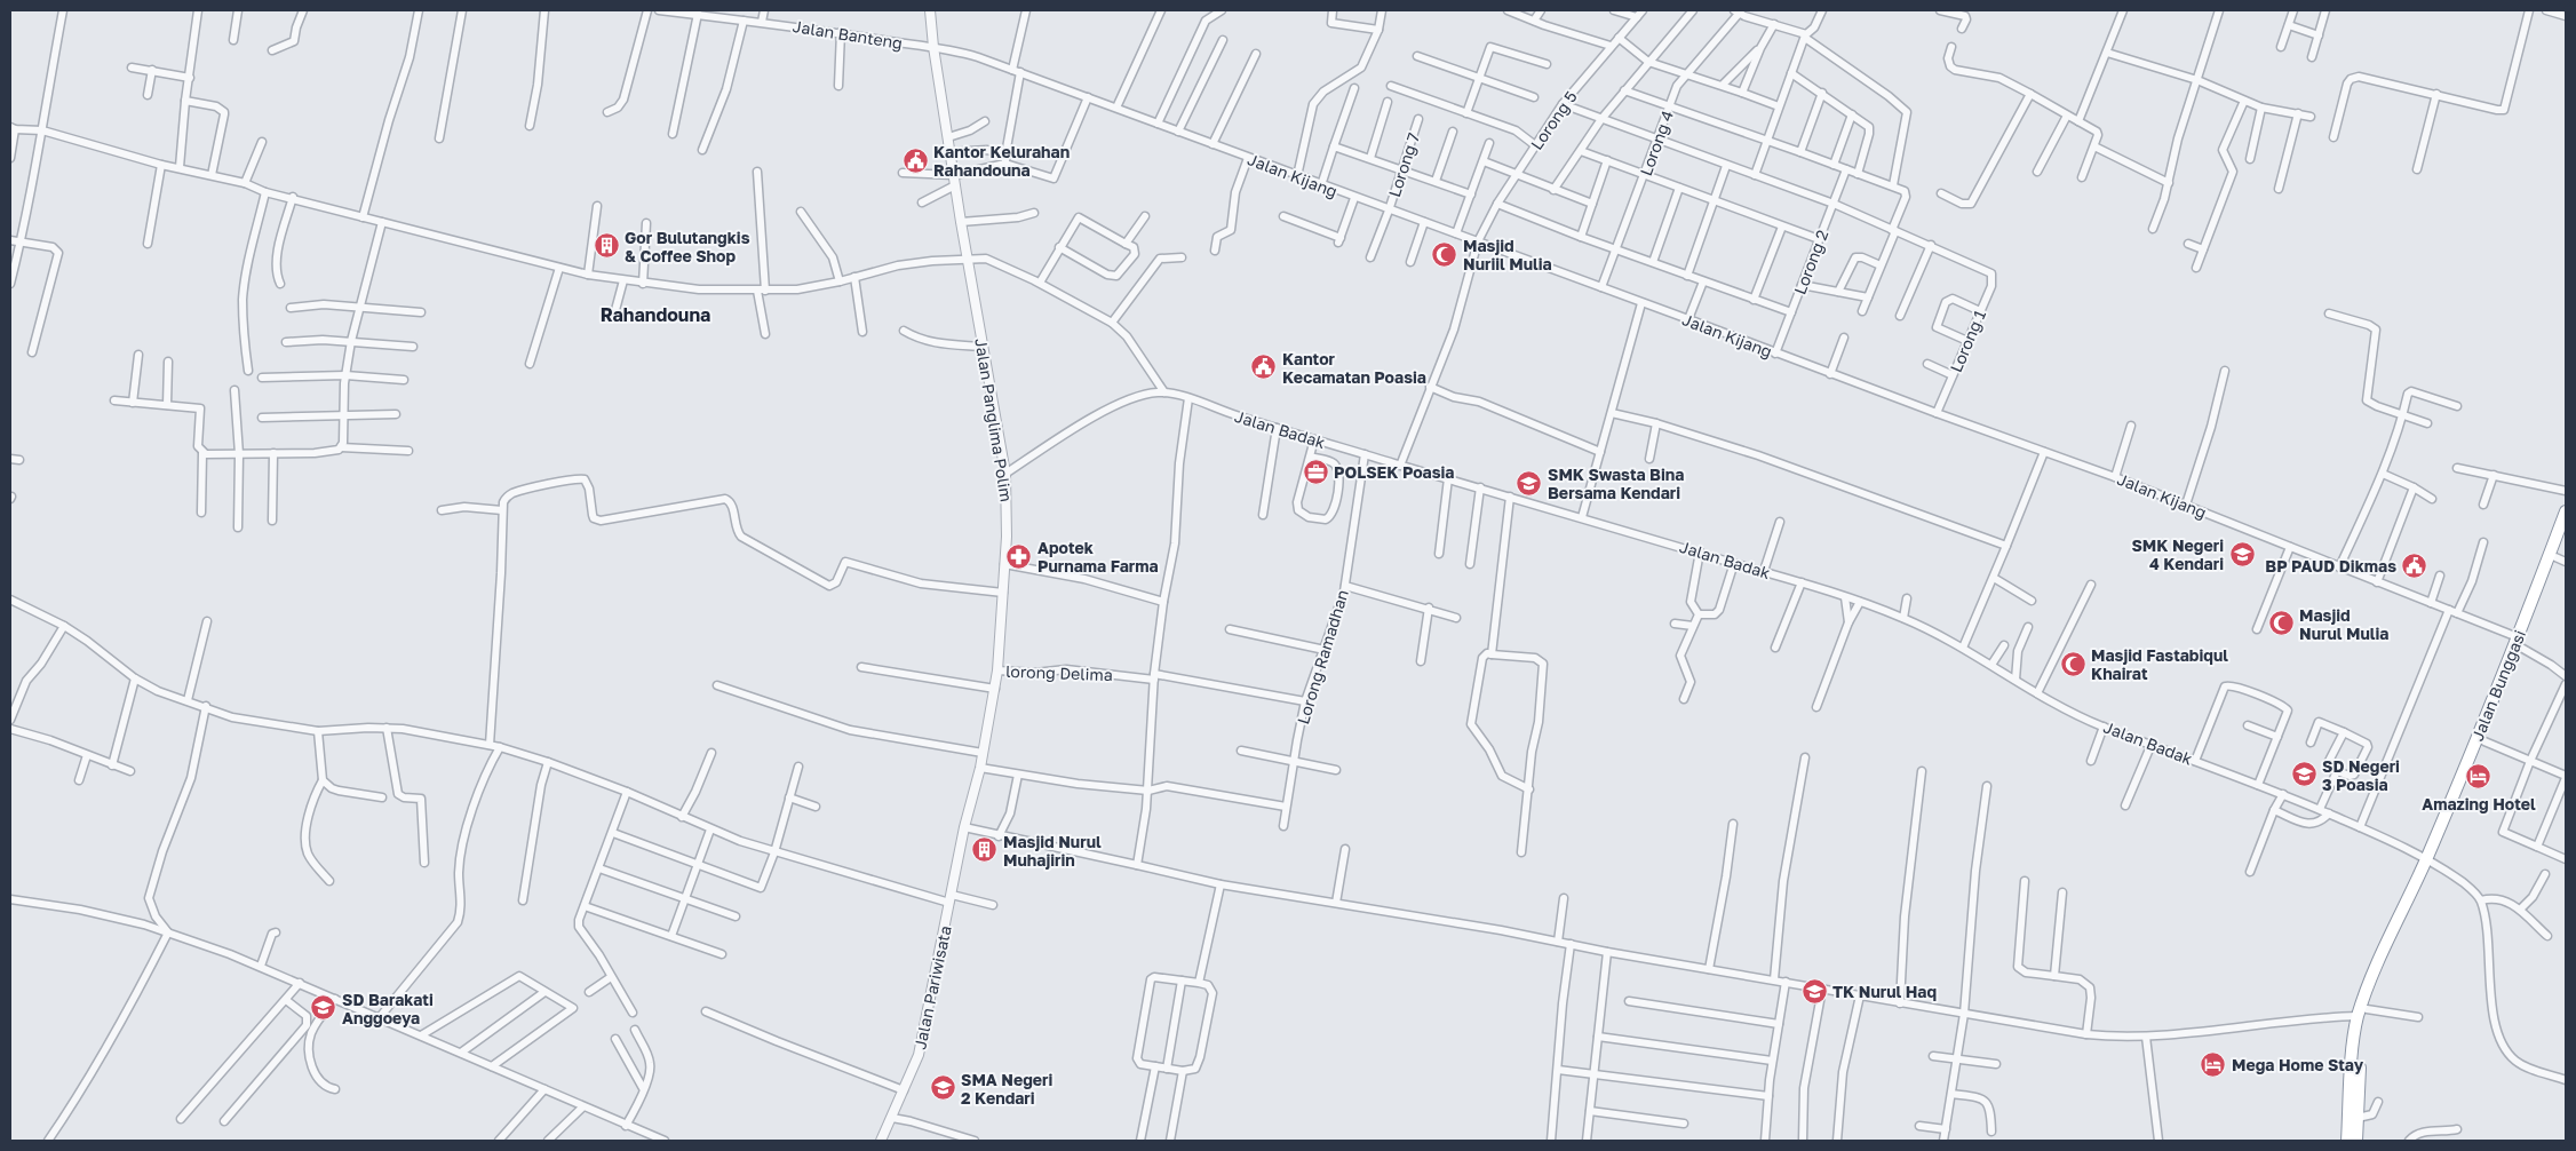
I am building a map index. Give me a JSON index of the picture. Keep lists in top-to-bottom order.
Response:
{
  "streets": {
    "highway": ["Jalan Bunggasi"],
    "street": [
      "Jalan Banteng",
      "Lorong 5",
      "Lorong 4",
      "Lorong 7",
      "Jalan Kijang",
      "Lorong 2",
      "Lorong 1",
      "Jalan Panglima Polim",
      "Jalan Badak",
      "Lorong Ramadhan",
      "lorong Delima",
      "Jalan Pariwisata"
    ]
  },
  "crossings": [
    ["Jalan Banteng", "Jalan Kijang"],
    ["Jalan Banteng", "Jalan Panglima Polim"],
    ["Lorong 5", "Jalan Kijang"],
    ["Lorong 5", "Jalan Badak"],
    ["Lorong 4", "Jalan Kijang"],
    ["Lorong 7", "Jalan Kijang"],
    ["Jalan Kijang", "Lorong 2"],
    ["Jalan Kijang", "Lorong 1"],
    ["Jalan Kijang", "Jalan Panglima Polim"],
    ["Jalan Kijang", "Jalan Bunggasi"],
    ["Jalan Panglima Polim", "Jalan Badak"],
    ["Jalan Panglima Polim", "lorong Delima"],
    ["Jalan Panglima Polim", "Jalan Pariwisata"],
    ["Jalan Badak", "Lorong Ramadhan"],
    ["Jalan Badak", "Jalan Bunggasi"],
    ["Lorong Ramadhan", "lorong Delima"]
  ],
  "districts": ["Rahandouna"],
  "places": {
    "public building": ["Kantor Kelurahan Rahandouna", "Kantor Kecamatan Poasia", "BP PAUD Dikmas"],
    "building": ["Gor Bulutangkis & Coffee Shop", "Masjid Nurul Muhajirin"],
    "mosque": ["Masjid Nuriil Mulia", "Masjid Nurul Mulia", "Masjid Fastabiqul Khairat"],
    "office": ["POLSEK Poasia"],
    "school or university": [
      "SMK Swasta Bina Bersama Kendari",
      "SMK Negeri 4 Kendari",
      "SD Negeri 3 Poasia",
      "TK Nurul Haq",
      "SD Barakati Anggoeya",
      "SMA Negeri 2 Kendari"
    ],
    "pharmacy": ["Apotek Purnama Farma"],
    "hotel": ["Amazing Hotel", "Mega Home Stay"]
  }
}
